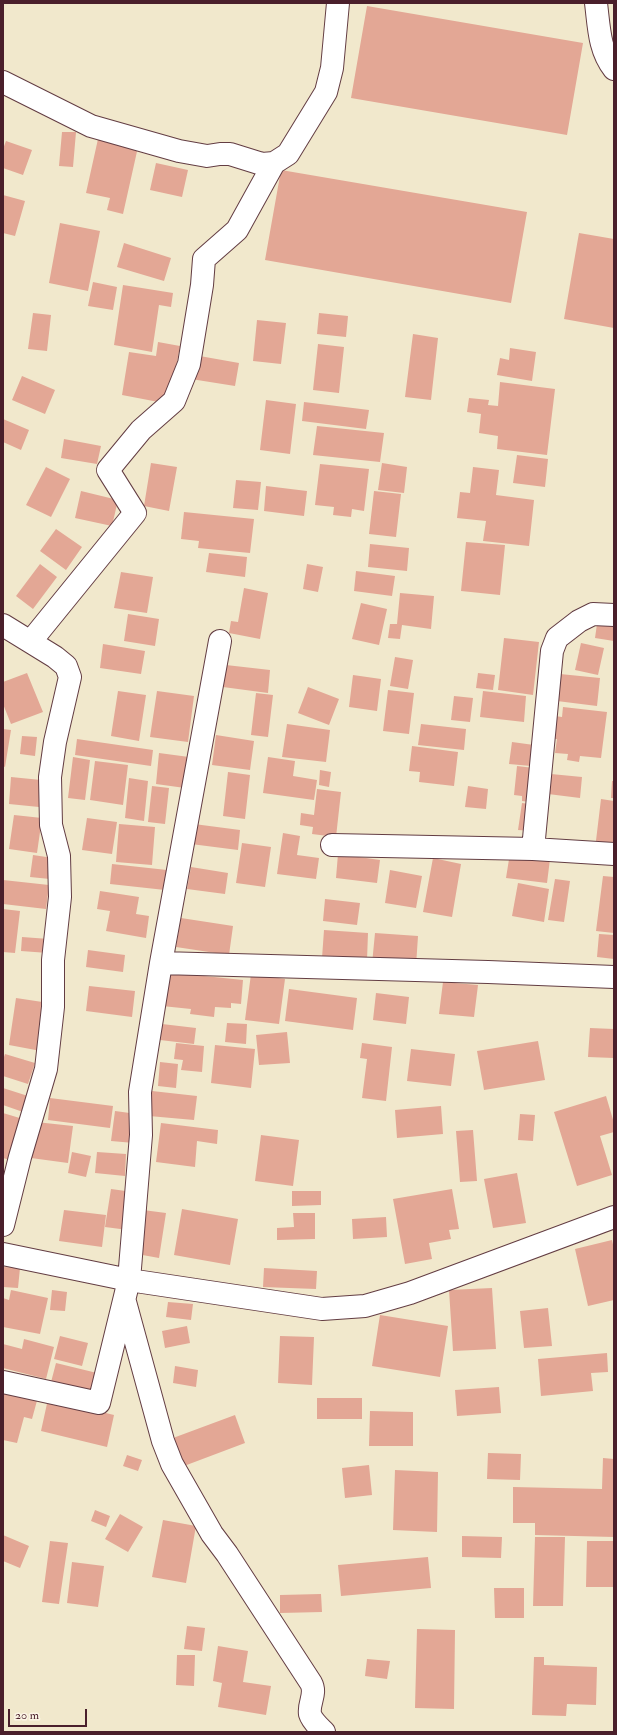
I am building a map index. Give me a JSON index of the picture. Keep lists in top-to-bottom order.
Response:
{
  "scale_bar": "20 m"
}
